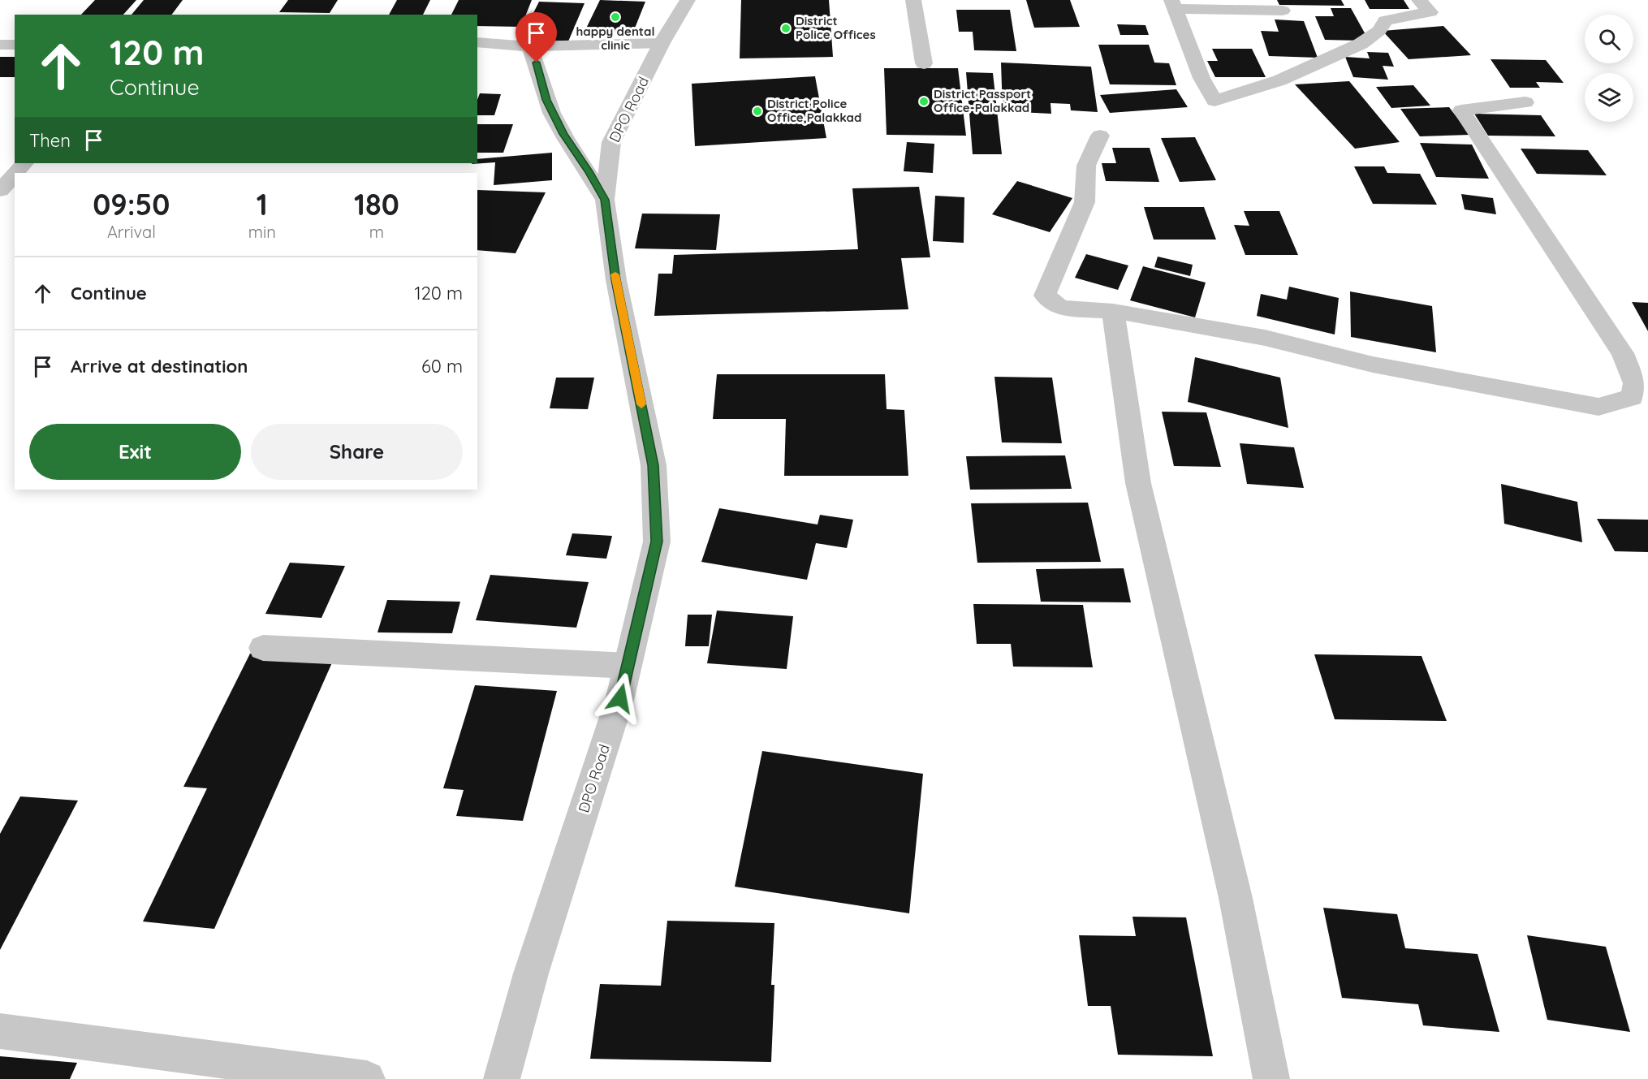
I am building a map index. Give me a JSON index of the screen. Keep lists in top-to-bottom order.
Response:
{
  "streets": {
    "street": ["DPO Road"]
  },
  "places": [
    "happy dental clinic",
    "District Police Offices",
    "District Passport Office-Palakkad",
    "District Police Office,Palakkad"
  ],
  "page": {
    "turn": ["120 m", "Continue"],
    "then": "Then",
    "eta": [
      "09:50",
      "Arrival",
      "1",
      "min",
      "180",
      "m"
    ],
    "list": [
      {
        "name": "Continue",
        "value": "120 m"
      },
      {
        "name": "Arrive at destination",
        "value": "60 m"
      }
    ],
    "buttons": ["Exit", "Share"]
  }
}
